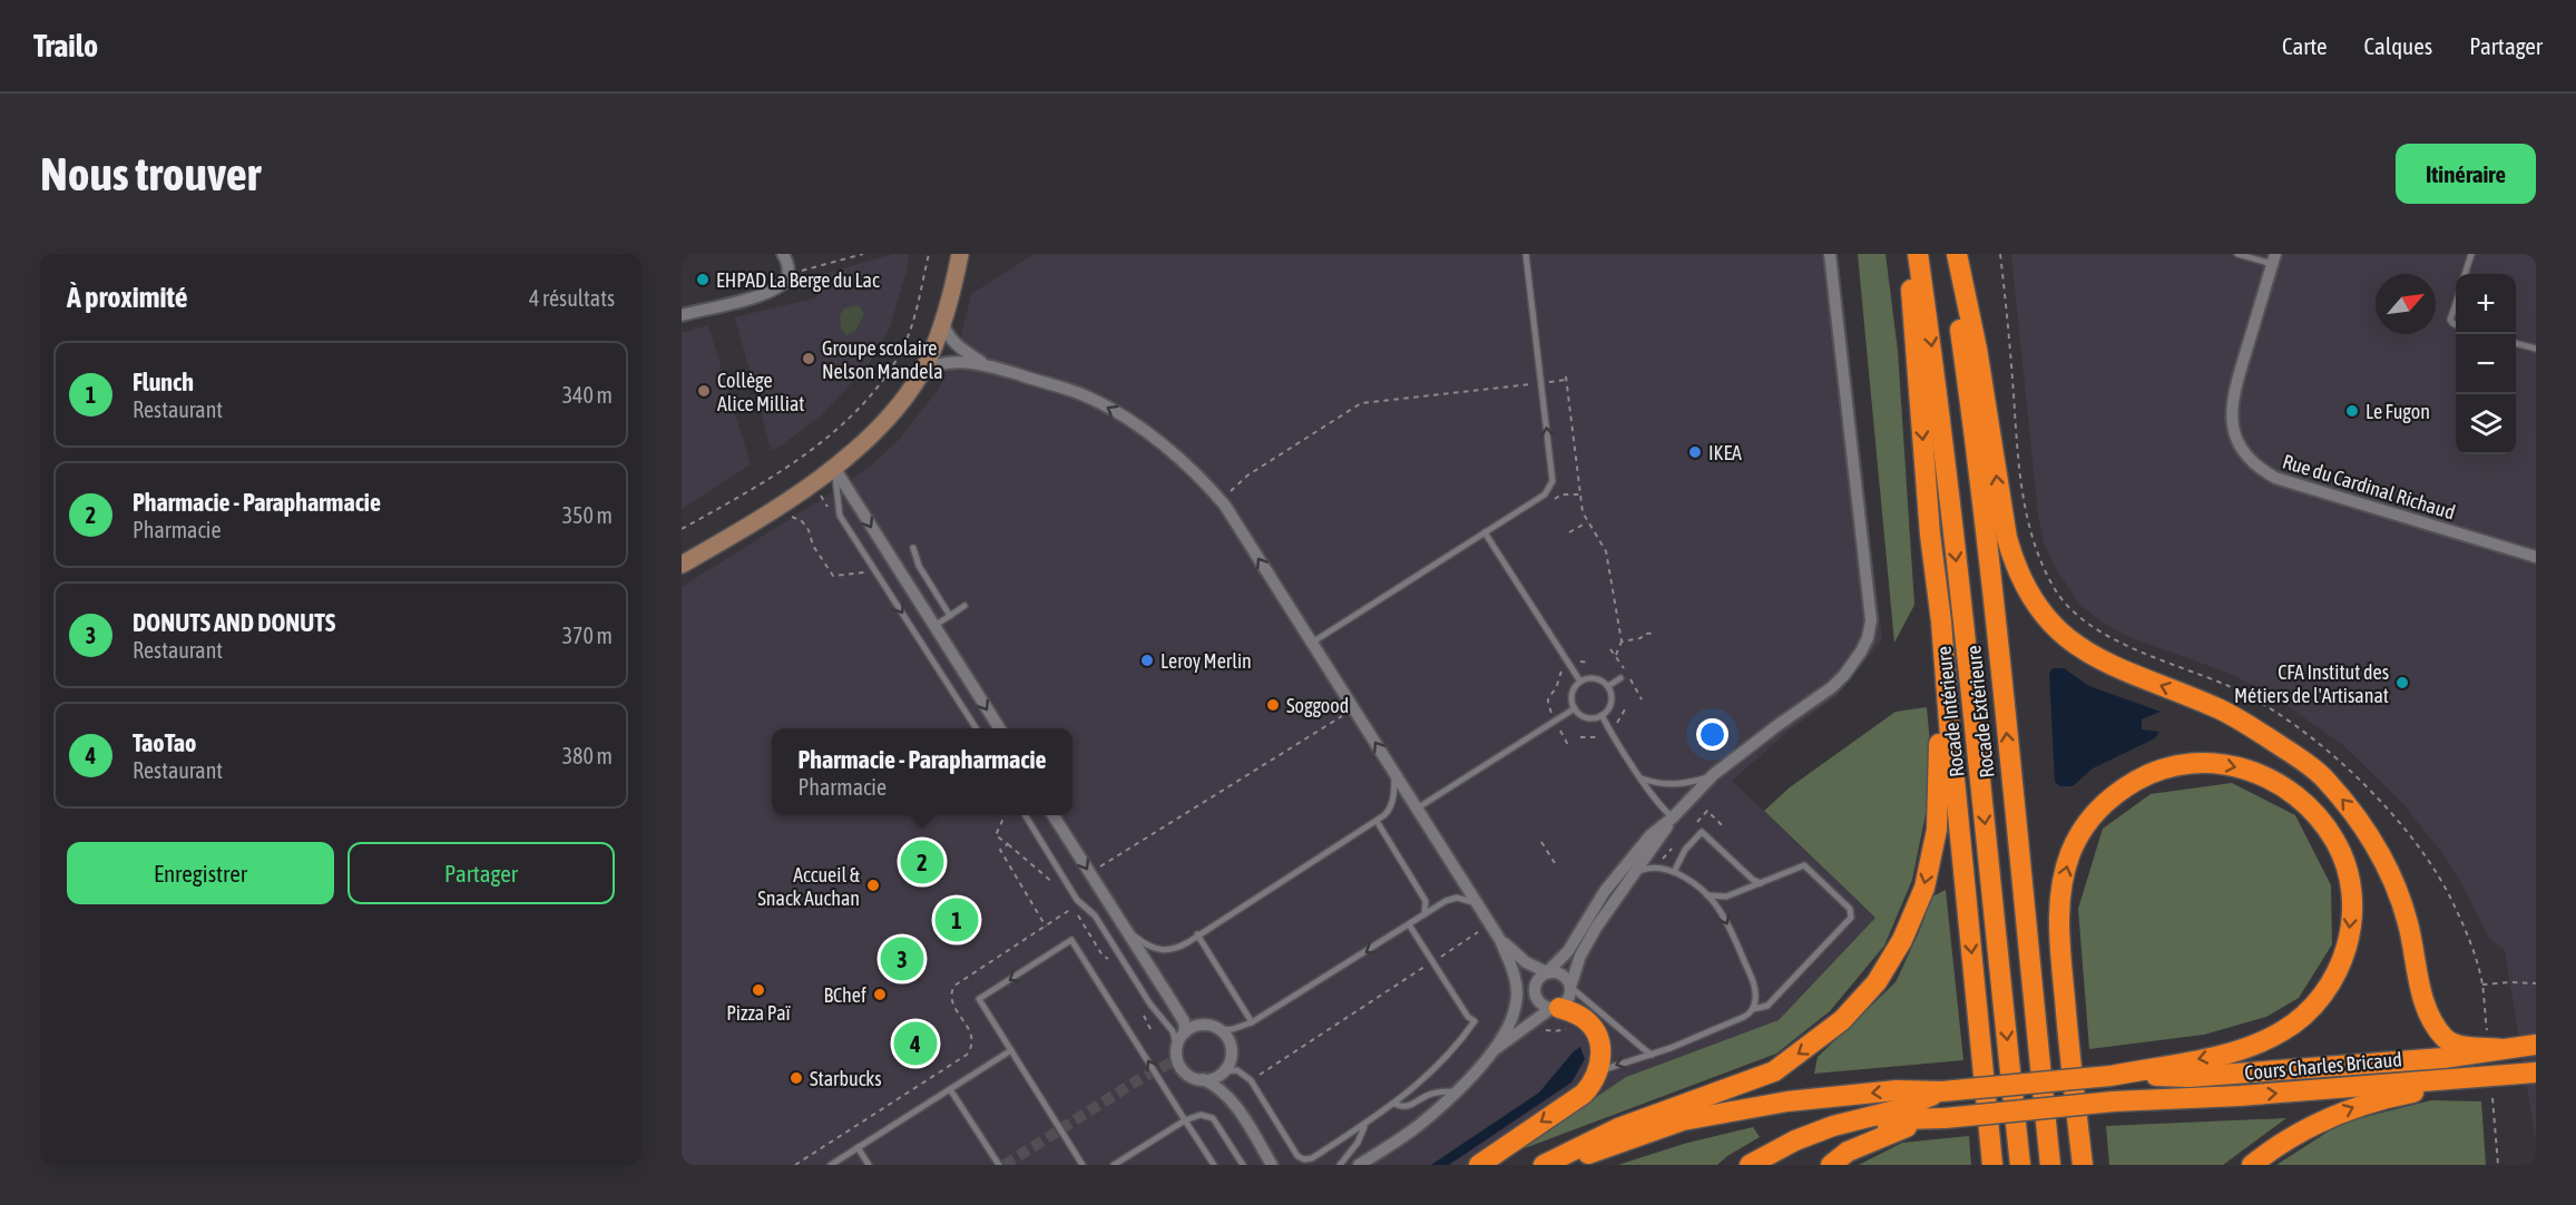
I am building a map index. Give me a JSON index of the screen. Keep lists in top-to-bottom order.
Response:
{
  "streets": {
    "highway": ["Rocade Intérieure", "Rocade Extérieure", "Cours Charles Bricaud"],
    "street": ["Rue du Cardinal Richaud"]
  },
  "places": [
    "EHPAD La Berge du Lac",
    "Groupe scolaire Nelson Mandela",
    "Collège Alice Milliat",
    "Le Fugon",
    "IKEA",
    "Leroy Merlin",
    "CFA Institut des Métiers de l'Artisanat",
    "Soggood",
    "Accueil & Snack Auchan",
    "Pizza Paï",
    "BChef",
    "Starbucks"
  ],
  "north": "top right",
  "page": {
    "header": "Trailo",
    "nav": ["Carte", "Calques", "Partager"],
    "buttons": [
      "Itinéraire",
      ["Enregistrer", "Partager"]
    ],
    "title": "Nous trouver",
    "heading": ["À proximité", "4 résultats"],
    "map_buttons": ["+", "−"],
    "list": [
      {
        "mark": "1",
        "name": "Flunch",
        "note": "Restaurant",
        "value": "340 m"
      },
      {
        "mark": "2",
        "name": "Pharmacie - Parapharmacie",
        "note": "Pharmacie",
        "value": "350 m"
      },
      {
        "mark": "3",
        "name": "DONUTS AND DONUTS",
        "note": "Restaurant",
        "value": "370 m"
      },
      {
        "mark": "4",
        "name": "TaoTao",
        "note": "Restaurant",
        "value": "380 m"
      }
    ],
    "popup": ["Pharmacie - Parapharmacie", "Pharmacie"],
    "pins": [
      "2",
      "1",
      "3",
      "4"
    ]
  }
}
